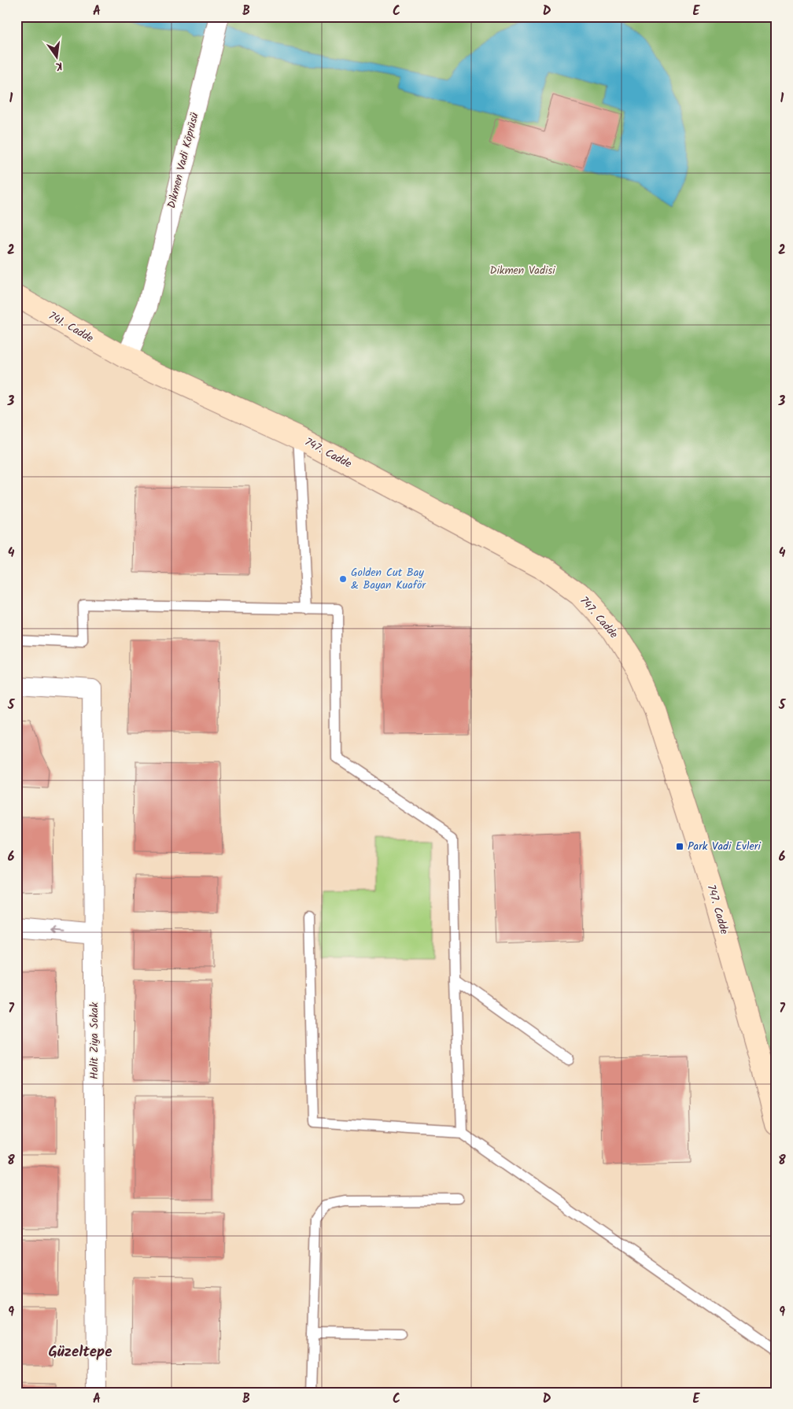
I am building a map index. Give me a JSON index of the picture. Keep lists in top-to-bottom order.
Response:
{
  "streets": {
    "street": [
      "Dikmen Vadi Köprüsü",
      "741. Cadde",
      "747. Cadde",
      "Halit Ziya Sokak"
    ]
  },
  "crossings": [
    ["Dikmen Vadi Köprüsü", "741. Cadde"],
    ["Dikmen Vadi Köprüsü", "747. Cadde"],
    ["741. Cadde", "747. Cadde"]
  ],
  "districts": ["Güzeltepe"],
  "parks": ["Dikmen Vadisi"],
  "places": {
    "other": ["Golden Cut Bay & Bayan Kuaför"],
    "transit": ["Park Vadi Evleri"]
  },
  "north": "bottom",
  "grid": {
    "columns": [
      "A",
      "B",
      "C",
      "D",
      "E"
    ],
    "rows": [
      "1",
      "2",
      "3",
      "4",
      "5",
      "6",
      "7",
      "8",
      "9"
    ]
  }
}
